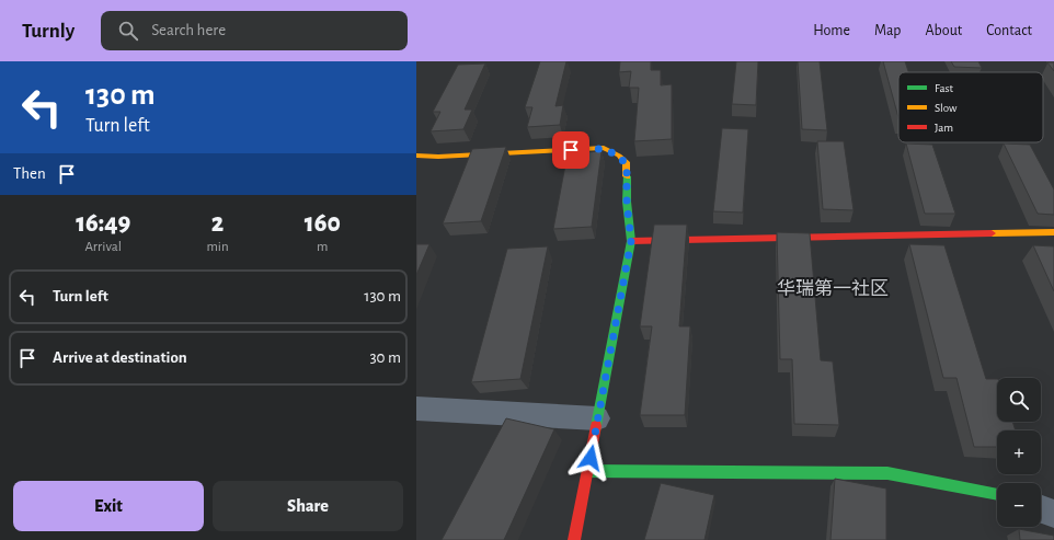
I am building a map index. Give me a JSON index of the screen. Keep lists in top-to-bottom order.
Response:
{
  "districts": ["华瑞第一社区"],
  "legend": ["Fast", "Slow", "Jam"],
  "page": {
    "header": "Turnly",
    "search": "Search here",
    "nav": [
      "Home",
      "Map",
      "About",
      "Contact"
    ],
    "turn": ["130 m", "Turn left"],
    "then": "Then",
    "eta": [
      "16:49",
      "Arrival",
      "2",
      "min",
      "160",
      "m"
    ],
    "list": [
      {
        "name": "Turn left",
        "value": "130 m"
      },
      {
        "name": "Arrive at destination",
        "value": "30 m"
      }
    ],
    "map_buttons": ["+", "−"],
    "buttons": ["Exit", "Share"]
  }
}
